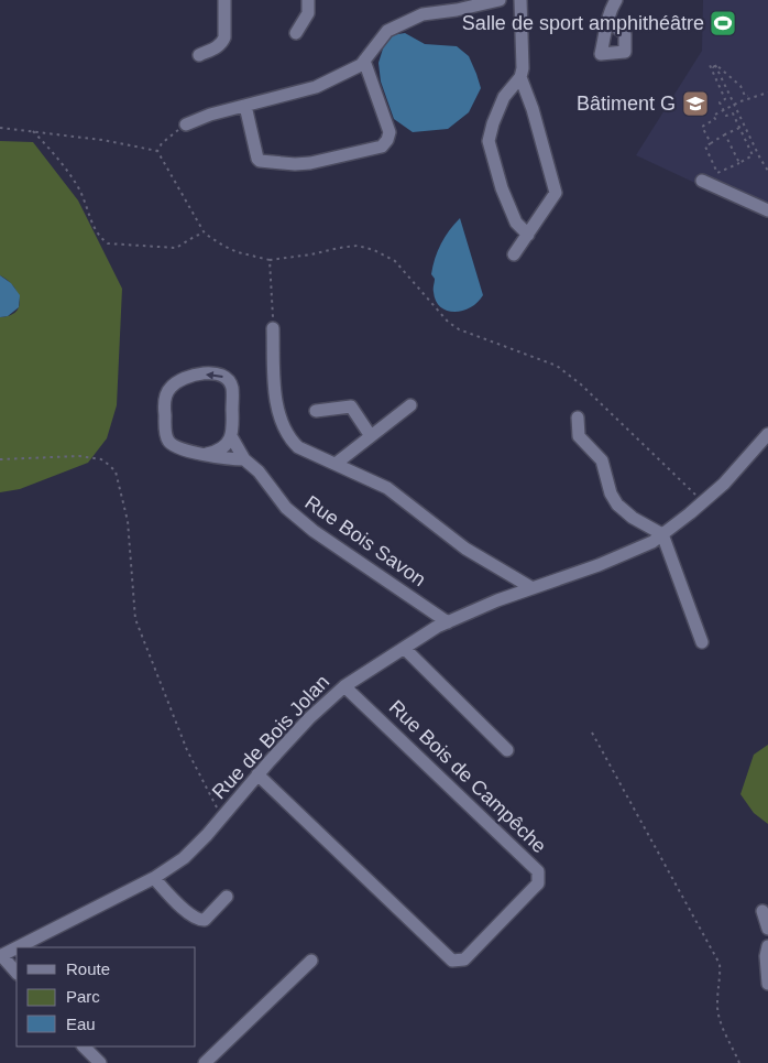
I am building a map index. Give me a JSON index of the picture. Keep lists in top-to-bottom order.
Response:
{
  "streets": {
    "street": ["Rue Bois Savon", "Rue de Bois Jolan", "Rue Bois de Campêche"]
  },
  "crossings": [
    ["Rue Bois Savon", "Rue de Bois Jolan"],
    ["Rue de Bois Jolan", "Rue Bois de Campêche"]
  ],
  "places": {
    "sports": ["Salle de sport amphithéâtre"],
    "school or university": ["Bâtiment G"]
  },
  "legend": ["Route", "Parc", "Eau"]
}
